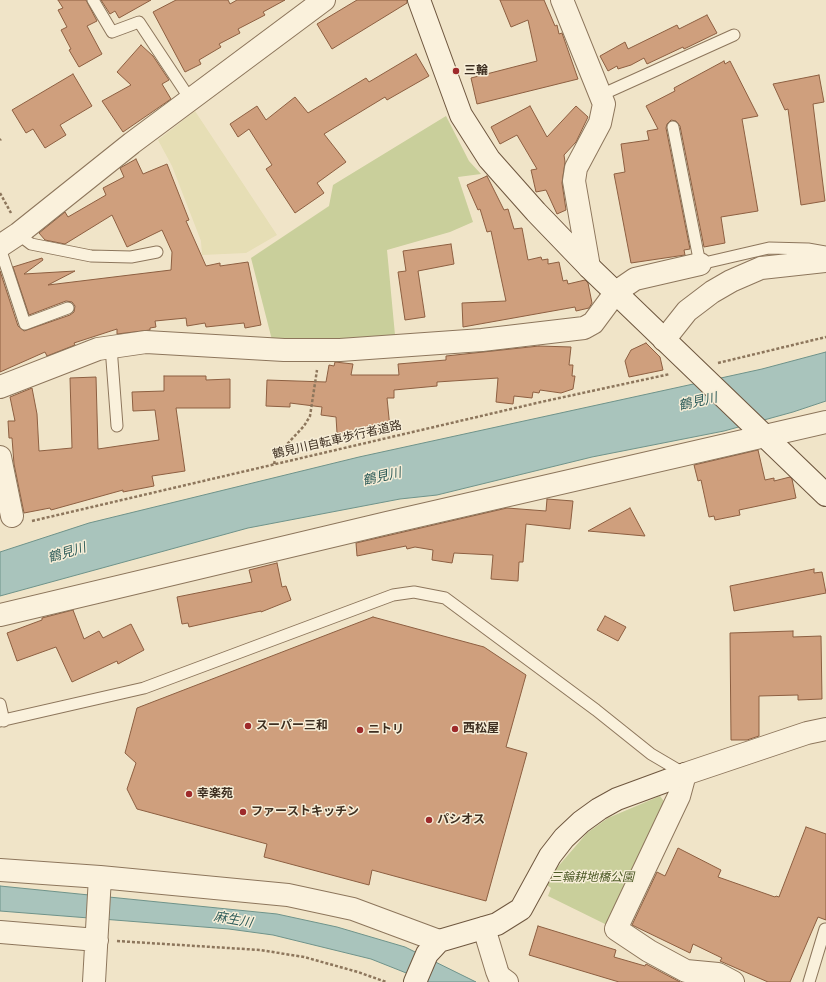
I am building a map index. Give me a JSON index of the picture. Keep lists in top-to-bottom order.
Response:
{
  "streets": {
    "path": ["鶴見川自転車歩行者道路"]
  },
  "water": ["鶴見川", "麻生川"],
  "parks": ["三輪耕地橋公園"],
  "places": [
    "三輪",
    "スーパー三和",
    "西松屋",
    "ニトリ",
    "幸楽苑",
    "ファーストキッチン",
    "パシオス"
  ]
}
